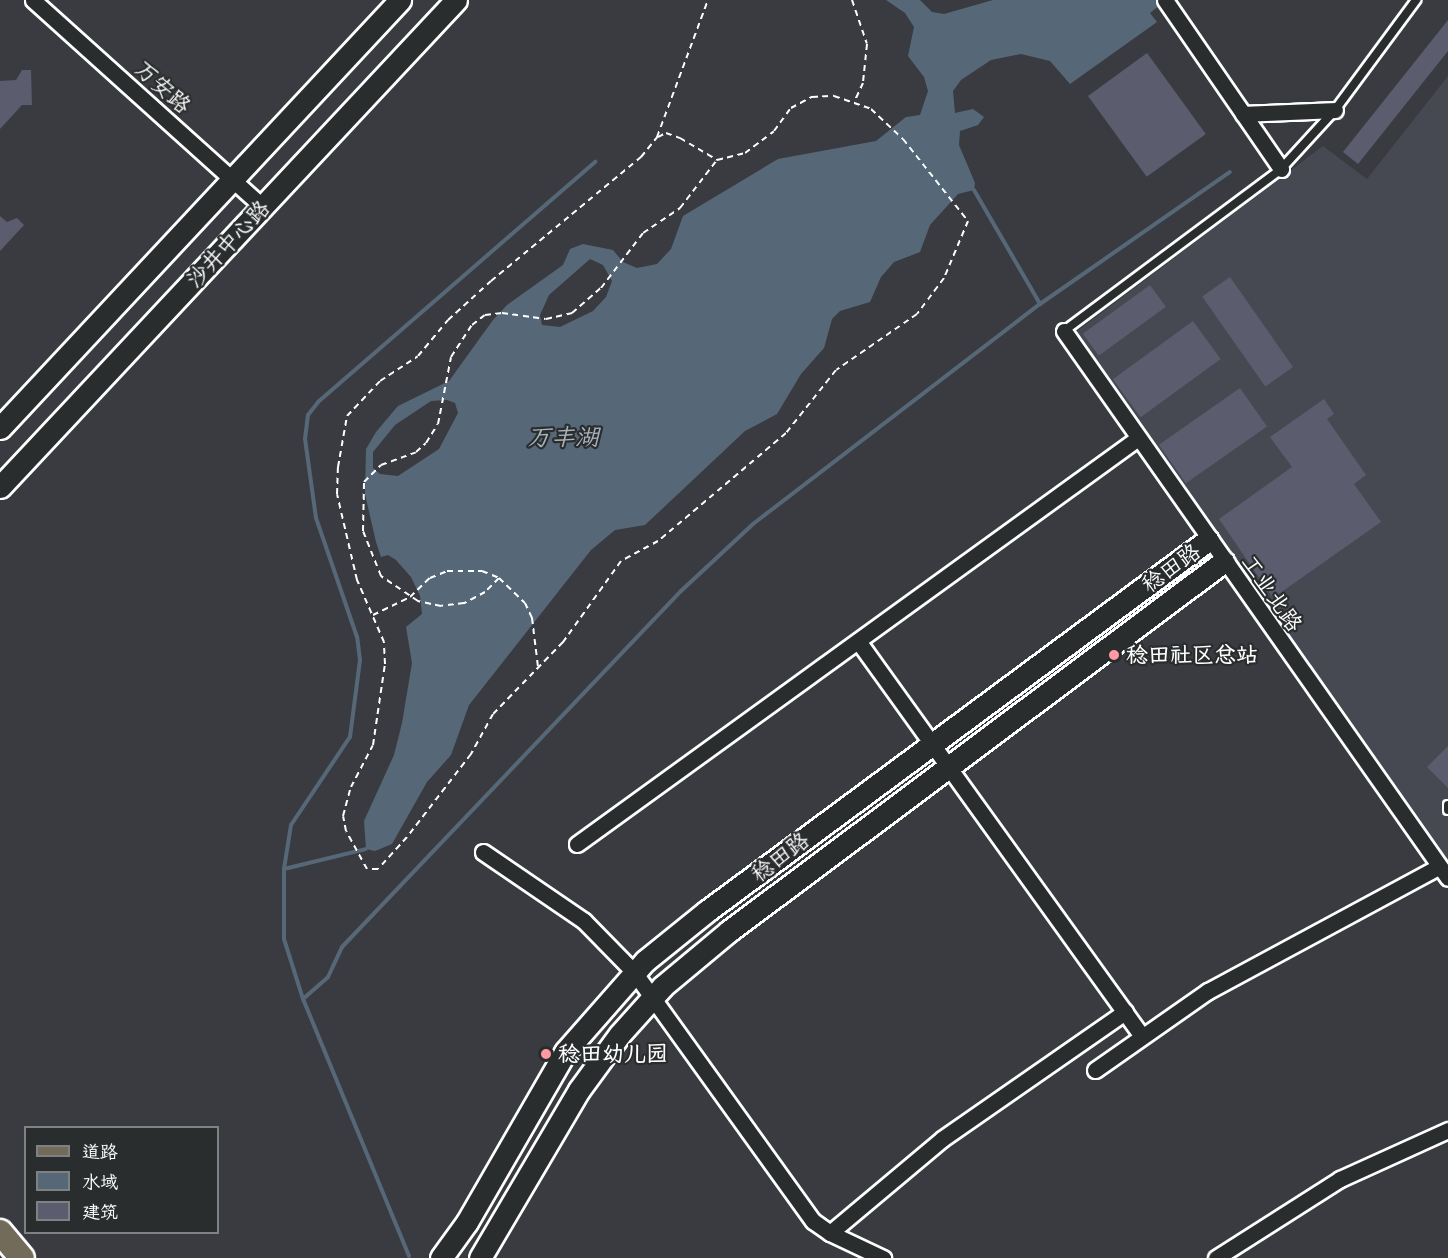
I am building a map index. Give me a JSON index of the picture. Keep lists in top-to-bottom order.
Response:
{
  "streets": {
    "street": [
      "万安路",
      "沙井中心路",
      "稔田路",
      "工业北路"
    ]
  },
  "crossings": [
    ["万安路", "沙井中心路"],
    ["稔田路", "工业北路"]
  ],
  "water": ["万丰湖"],
  "places": ["稔田社区总站", "稔田幼儿园"],
  "legend": ["道路", "水域", "建筑"]
}
